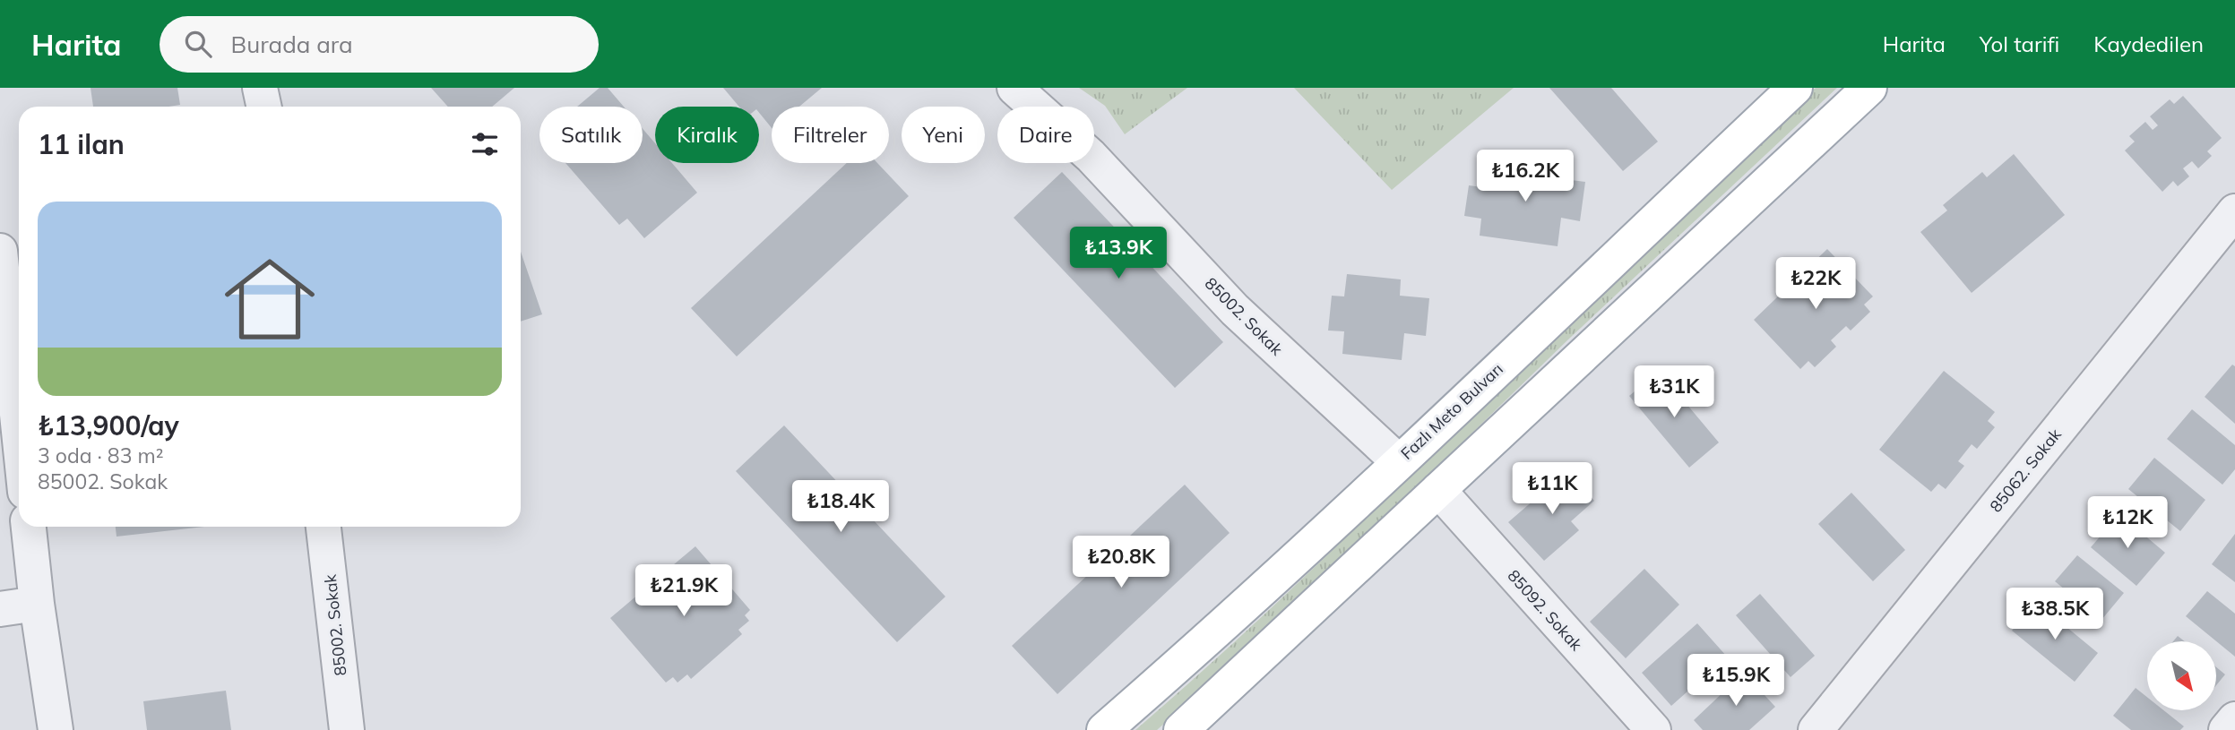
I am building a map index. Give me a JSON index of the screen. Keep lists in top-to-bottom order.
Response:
{
  "streets": {
    "main road": ["Fazlı Meto Bulvarı"],
    "street": ["85002. Sokak", "85062. Sokak", "85092. Sokak"]
  },
  "crossings": [
    ["85002. Sokak", "Fazlı Meto Bulvarı"]
  ],
  "north": "bottom right",
  "page": {
    "header": "Harita",
    "search": "Burada ara",
    "nav": ["Harita", "Yol tarifi", "Kaydedilen"],
    "chip": [
      "Satılık",
      "Kiralık",
      "Filtreler",
      "Yeni",
      "Daire"
    ],
    "heading": "11 ilan",
    "price": [
      "₺16.2K",
      "₺13.9K",
      "₺22K",
      "₺31K",
      "₺11K",
      "₺18.4K",
      "₺12K",
      "₺20.8K",
      "₺21.9K",
      "₺38.5K",
      "₺15.9K"
    ],
    "list": [
      {
        "name": "₺13,900/ay",
        "note": "3 oda · 83 m² · 85002. Sokak"
      }
    ]
  }
}
